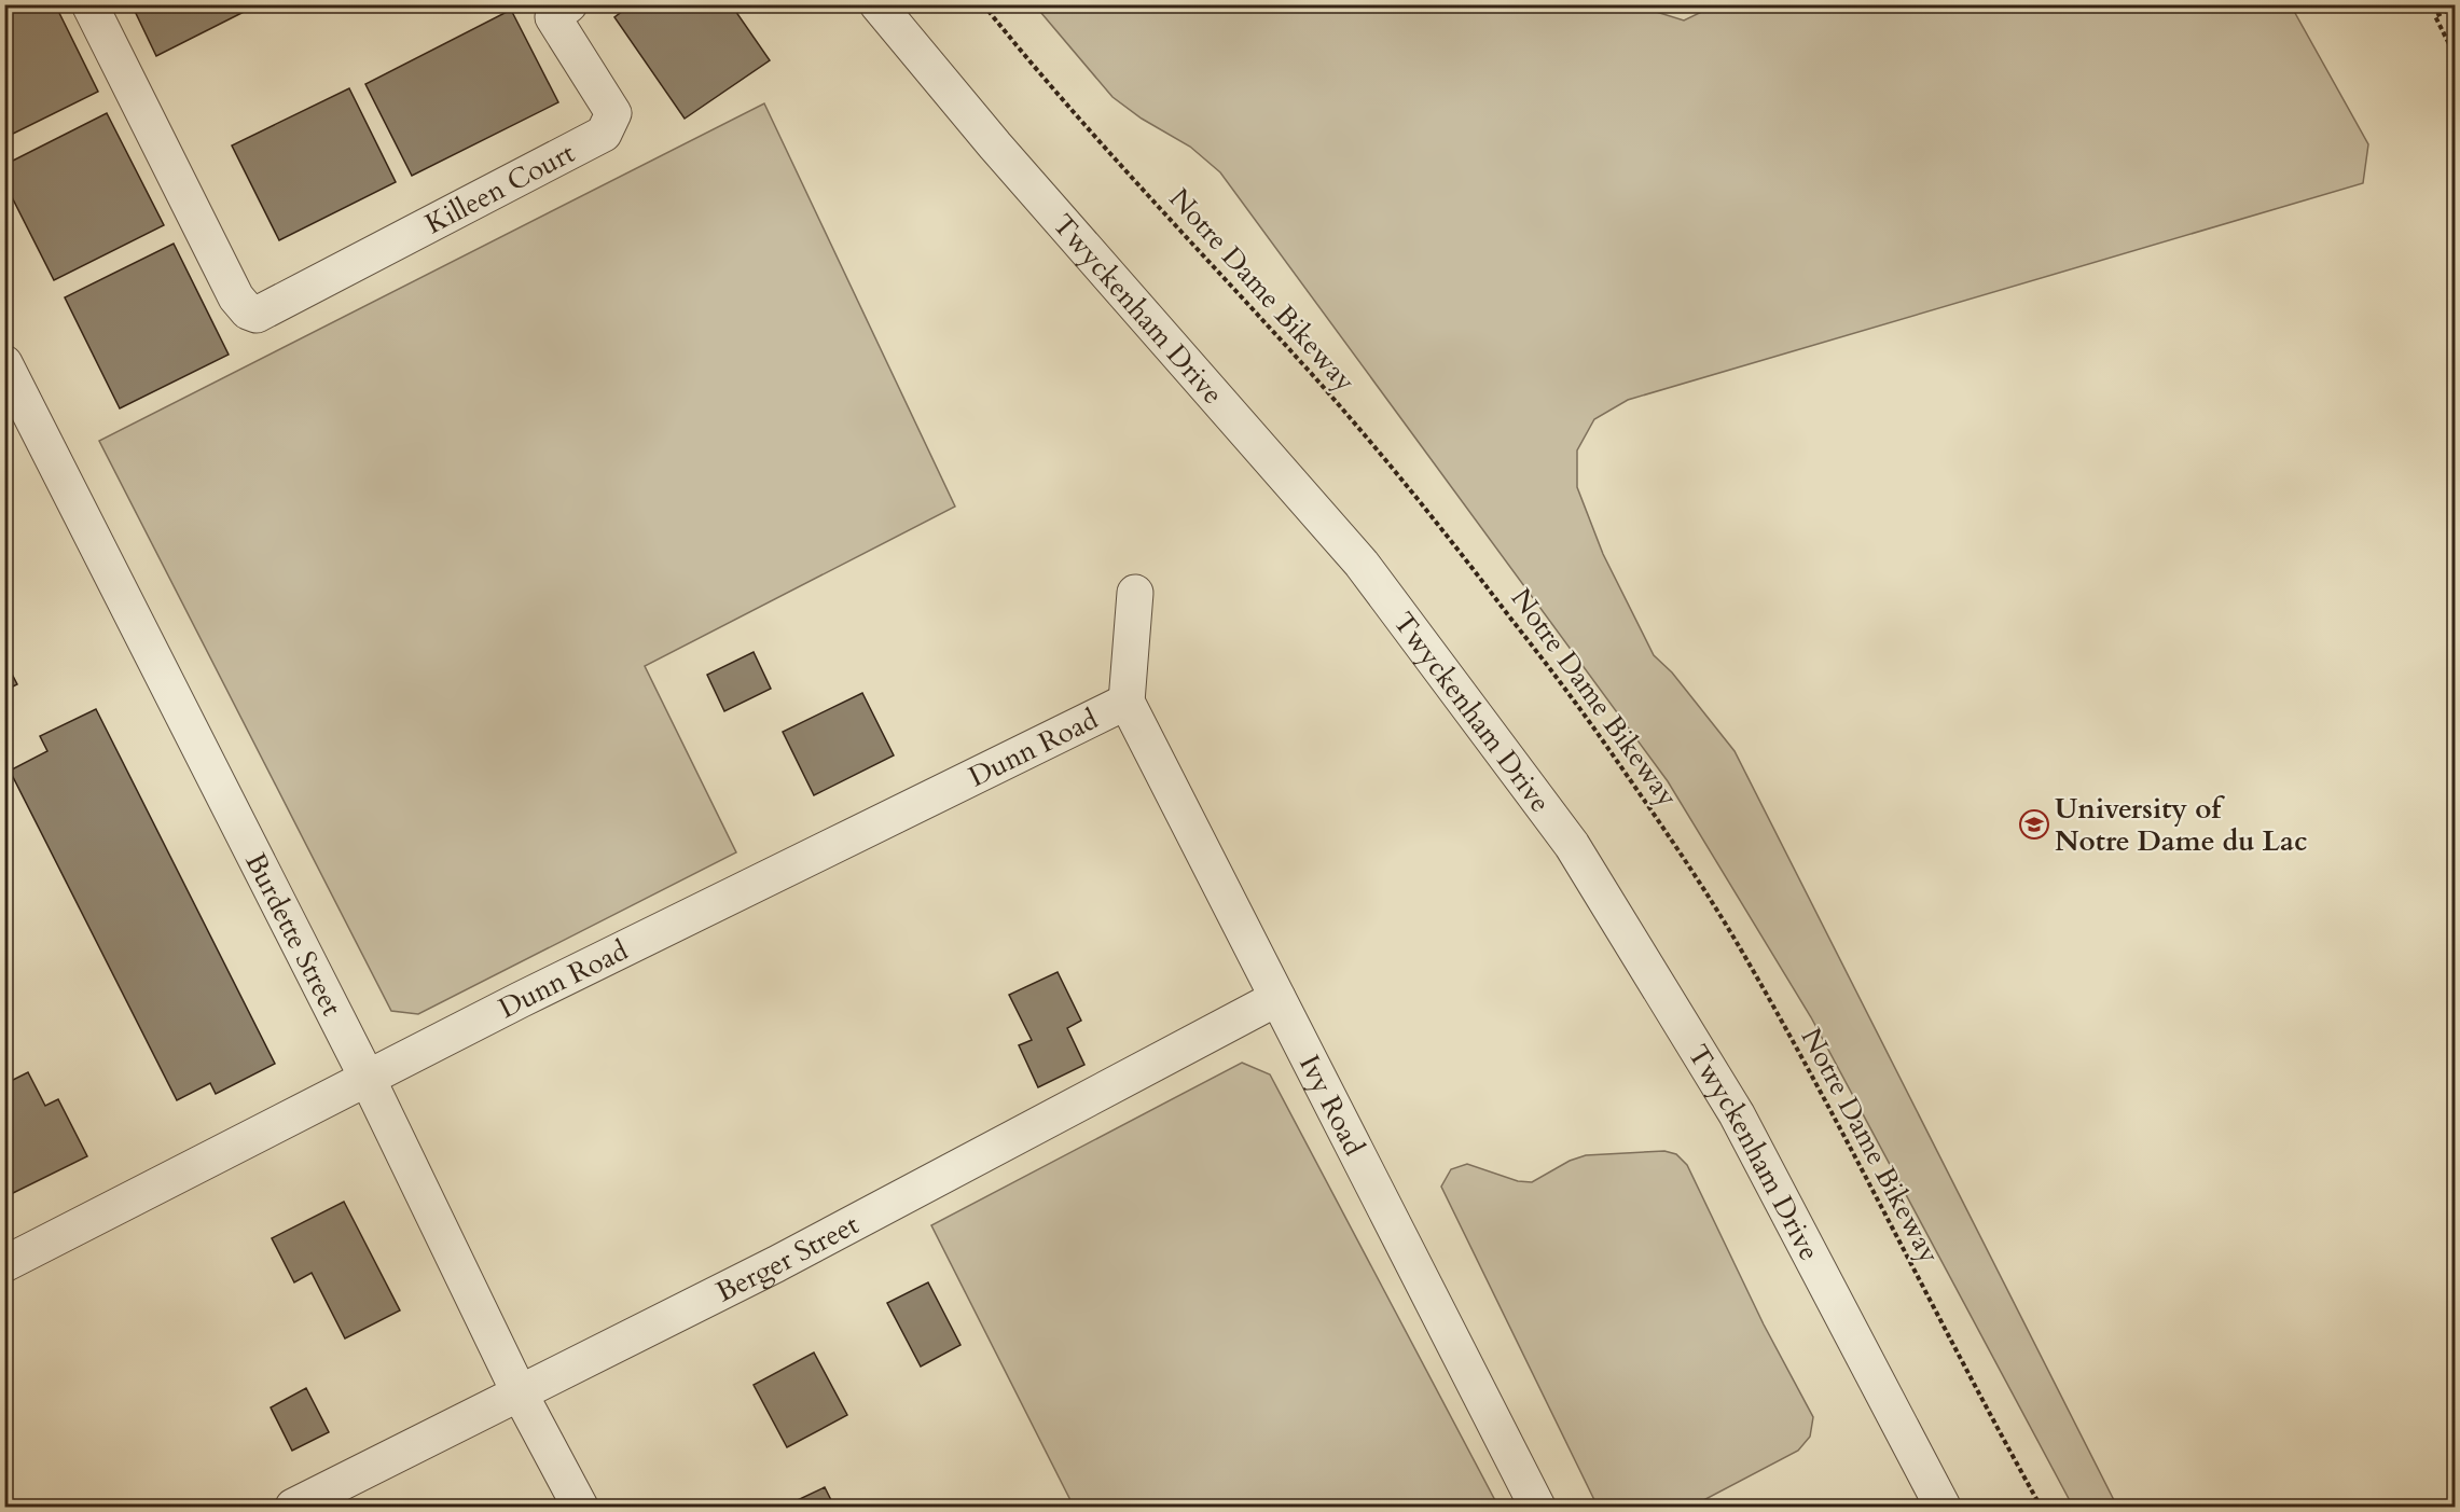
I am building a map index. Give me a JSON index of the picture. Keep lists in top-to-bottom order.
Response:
{
  "streets": {
    "street": [
      "Killeen Court",
      "Twyckenham Drive",
      "Dunn Road",
      "Burdette Street",
      "Ivy Road",
      "Berger Street"
    ],
    "path": ["Notre Dame Bikeway"]
  },
  "crossings": [
    ["Dunn Road", "Burdette Street"],
    ["Dunn Road", "Ivy Road"],
    ["Burdette Street", "Berger Street"],
    ["Ivy Road", "Berger Street"]
  ],
  "places": {
    "school or university": ["University of Notre Dame du Lac"]
  }
}
